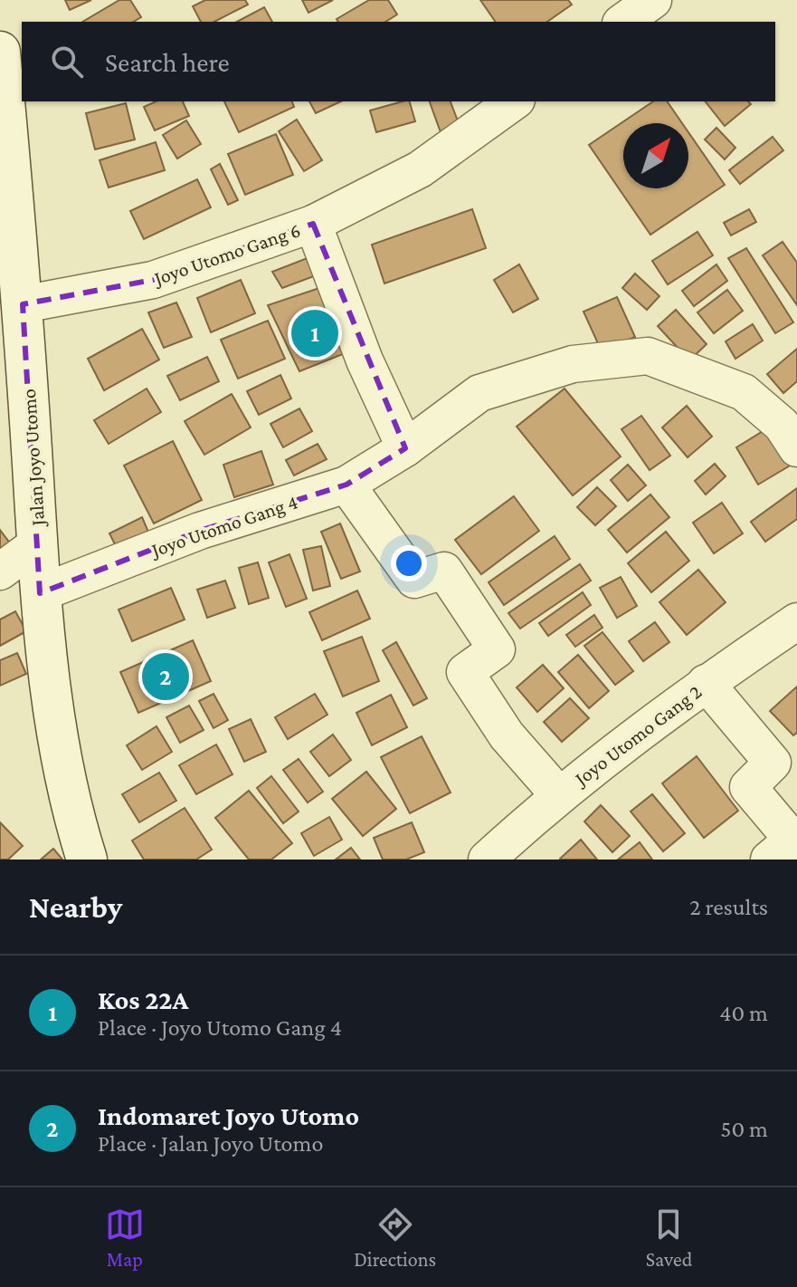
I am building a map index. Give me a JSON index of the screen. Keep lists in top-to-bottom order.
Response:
{
  "streets": {
    "main road": ["Jalan Joyo Utomo"],
    "street": ["Joyo Utomo Gang 6", "Joyo Utomo Gang 4", "Joyo Utomo Gang 2"]
  },
  "crossings": [
    ["Joyo Utomo Gang 6", "Jalan Joyo Utomo"],
    ["Jalan Joyo Utomo", "Joyo Utomo Gang 4"]
  ],
  "north": "top right",
  "page": {
    "search": "Search here",
    "pins": ["1", "2"],
    "heading": ["Nearby", "2 results"],
    "list": [
      {
        "mark": "1",
        "name": "Kos 22A",
        "note": "Place · Joyo Utomo Gang 4",
        "value": "40 m"
      },
      {
        "mark": "2",
        "name": "Indomaret Joyo Utomo",
        "note": "Place · Jalan Joyo Utomo",
        "value": "50 m"
      }
    ],
    "nav": ["Map", "Directions", "Saved"]
  }
}
